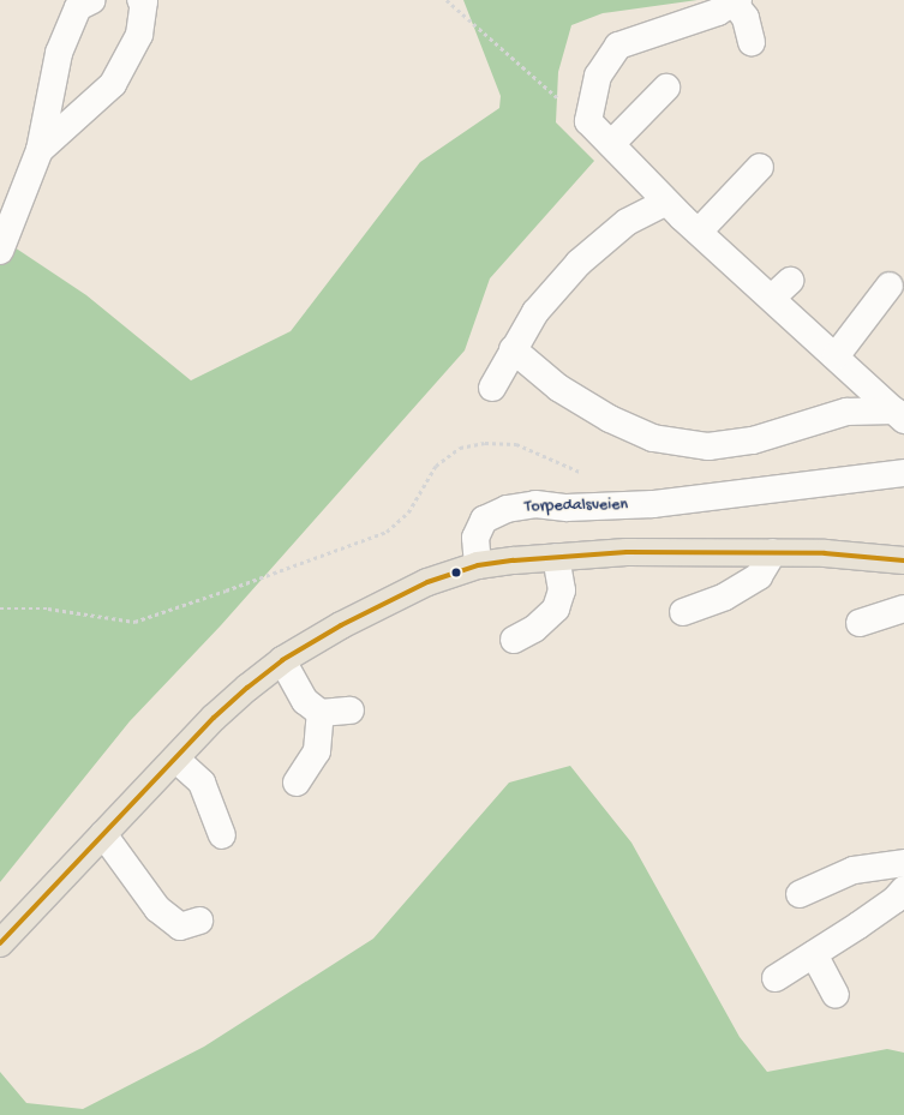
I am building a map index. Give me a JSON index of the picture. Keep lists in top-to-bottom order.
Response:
{
  "streets": {
    "street": ["Torpedalsveien"]
  }
}
